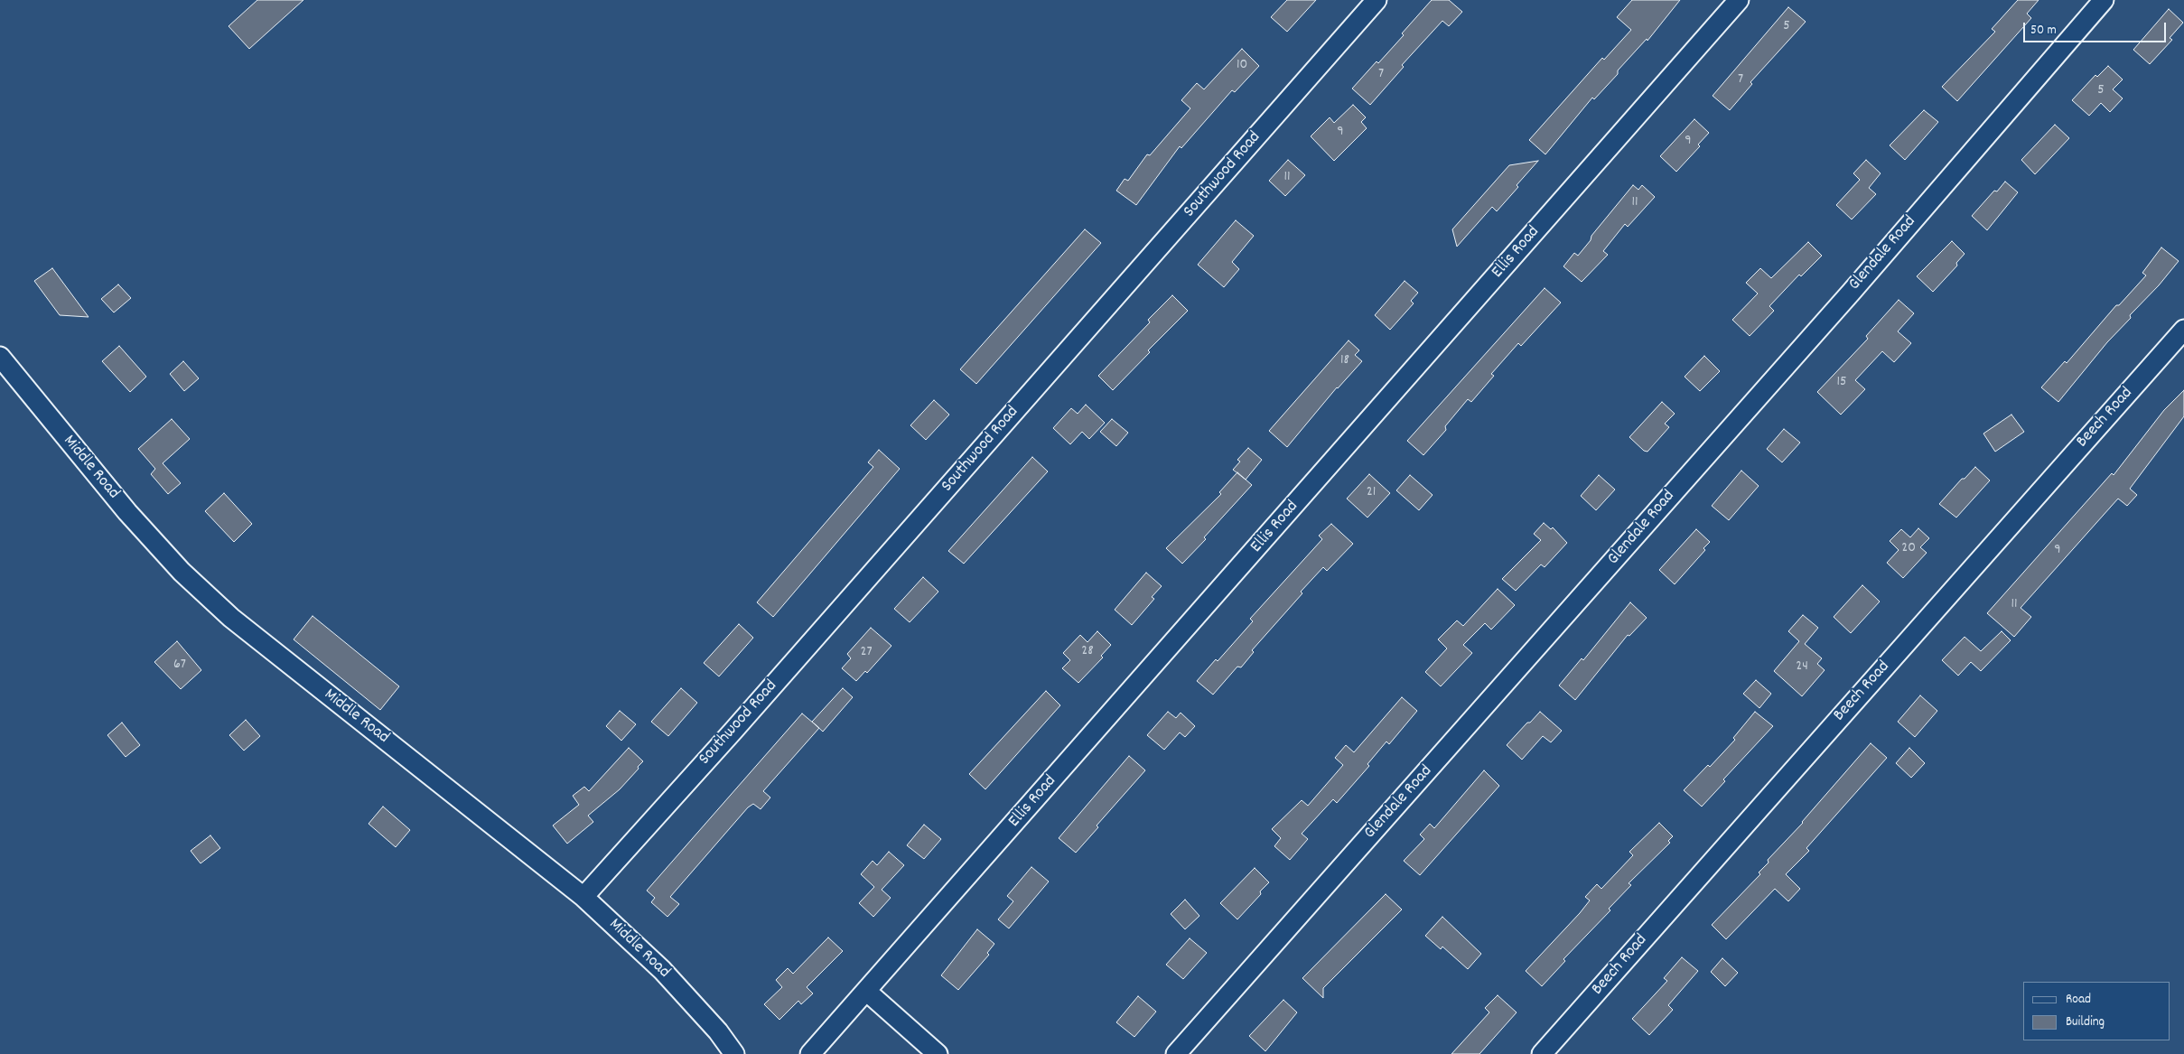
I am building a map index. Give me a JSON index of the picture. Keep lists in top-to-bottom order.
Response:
{
  "streets": {
    "street": [
      "Southwood Road",
      "Ellis Road",
      "Glendale Road",
      "Beech Road",
      "Middle Road"
    ]
  },
  "crossings": [
    ["Southwood Road", "Middle Road"]
  ],
  "house_numbers": [
    "5",
    "10",
    "7",
    "7",
    "5",
    "9",
    "9",
    "11",
    "11",
    "18",
    "15",
    "21",
    "20",
    "9",
    "11",
    "28",
    "27",
    "67",
    "24"
  ],
  "legend": ["Road", "Building"],
  "scale_bar": "50 m"
}
